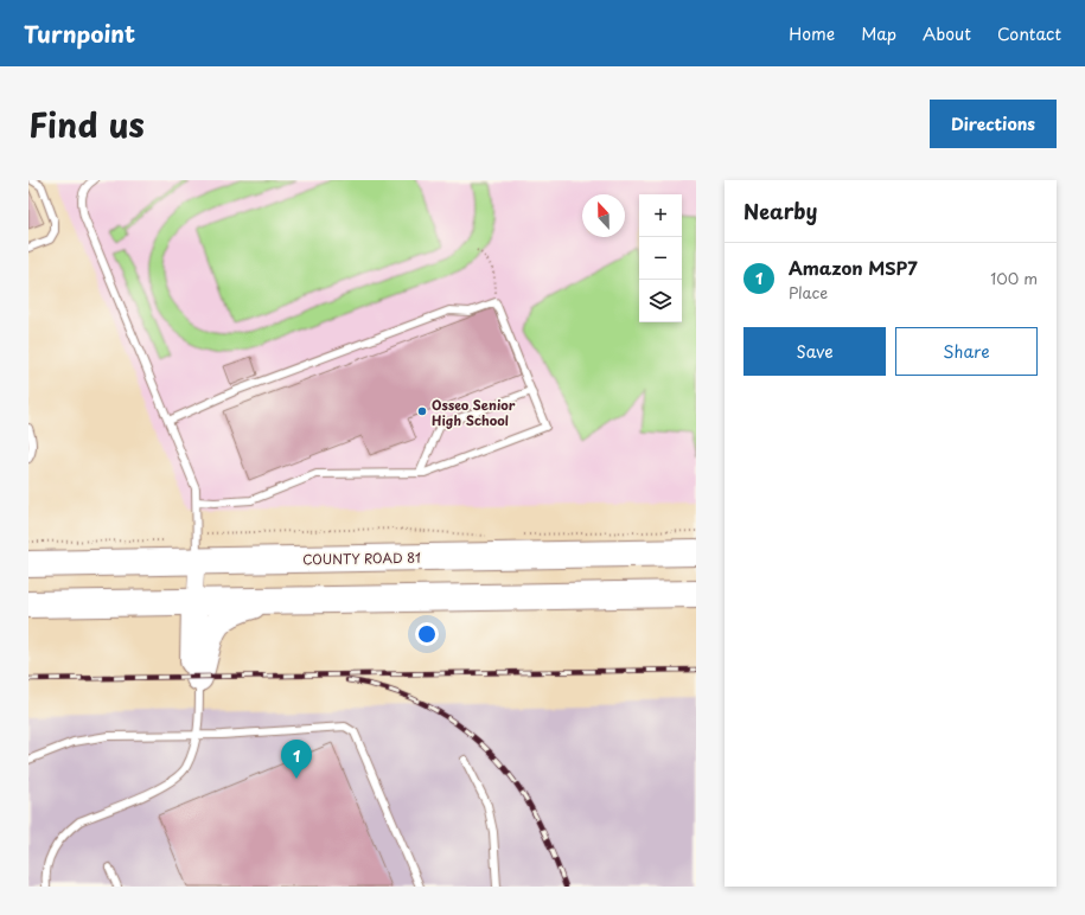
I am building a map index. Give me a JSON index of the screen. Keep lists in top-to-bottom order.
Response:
{
  "streets": {
    "highway": ["COUNTY ROAD 81"]
  },
  "places": ["Osseo Senior High School"],
  "north": "top",
  "page": {
    "header": "Turnpoint",
    "nav": [
      "Home",
      "Map",
      "About",
      "Contact"
    ],
    "title": "Find us",
    "buttons": [
      "Directions",
      ["Save", "Share"]
    ],
    "heading": "Nearby",
    "map_buttons": ["+", "−"],
    "list": [
      {
        "mark": "1",
        "name": "Amazon MSP7",
        "note": "Place",
        "value": "100 m"
      }
    ],
    "pins": "1"
  }
}
